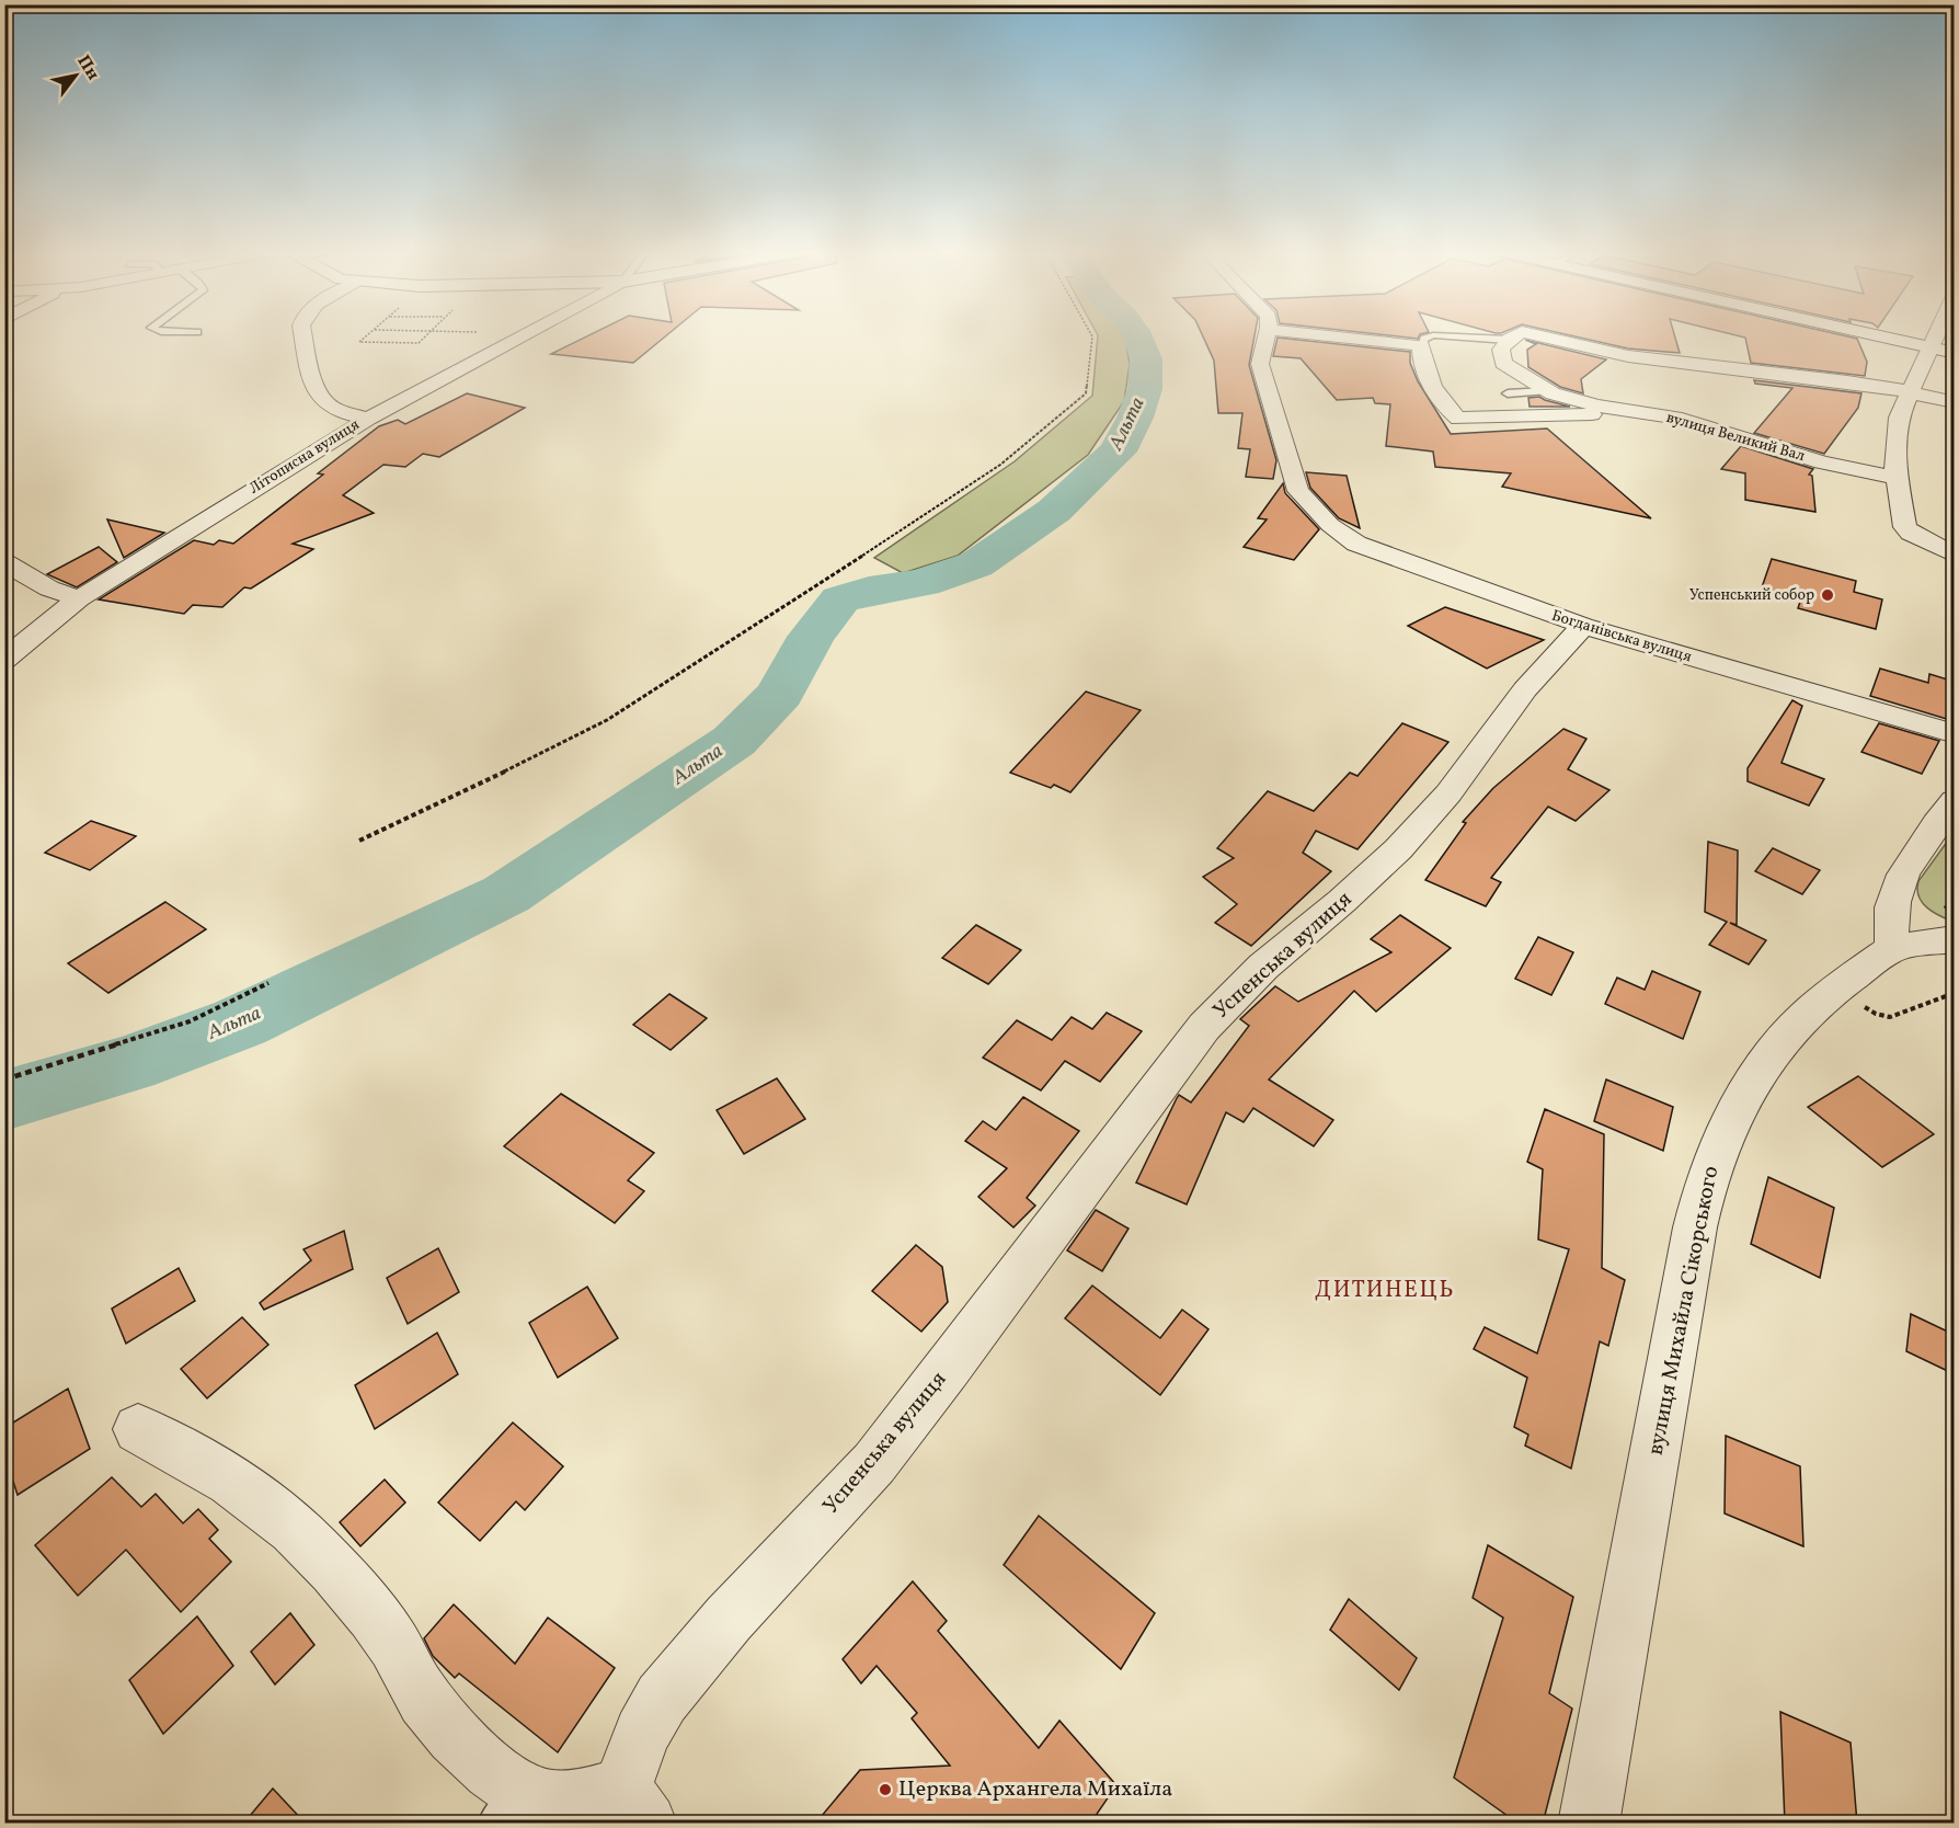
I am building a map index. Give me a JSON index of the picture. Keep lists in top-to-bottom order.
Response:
{
  "streets": {
    "street": [
      "вулиця Великий Вал",
      "Літописна вулиця",
      "Богданівська вулиця",
      "Успенська вулиця",
      "вулиця Михайла Сікорського"
    ]
  },
  "crossings": [
    ["Богданівська вулиця", "Успенська вулиця"]
  ],
  "districts": ["ДИТИНЕЦЬ"],
  "water": ["Альта"],
  "places": ["Успенський собор", "Церква Архангела Михаїла"],
  "north": "top right"
}
